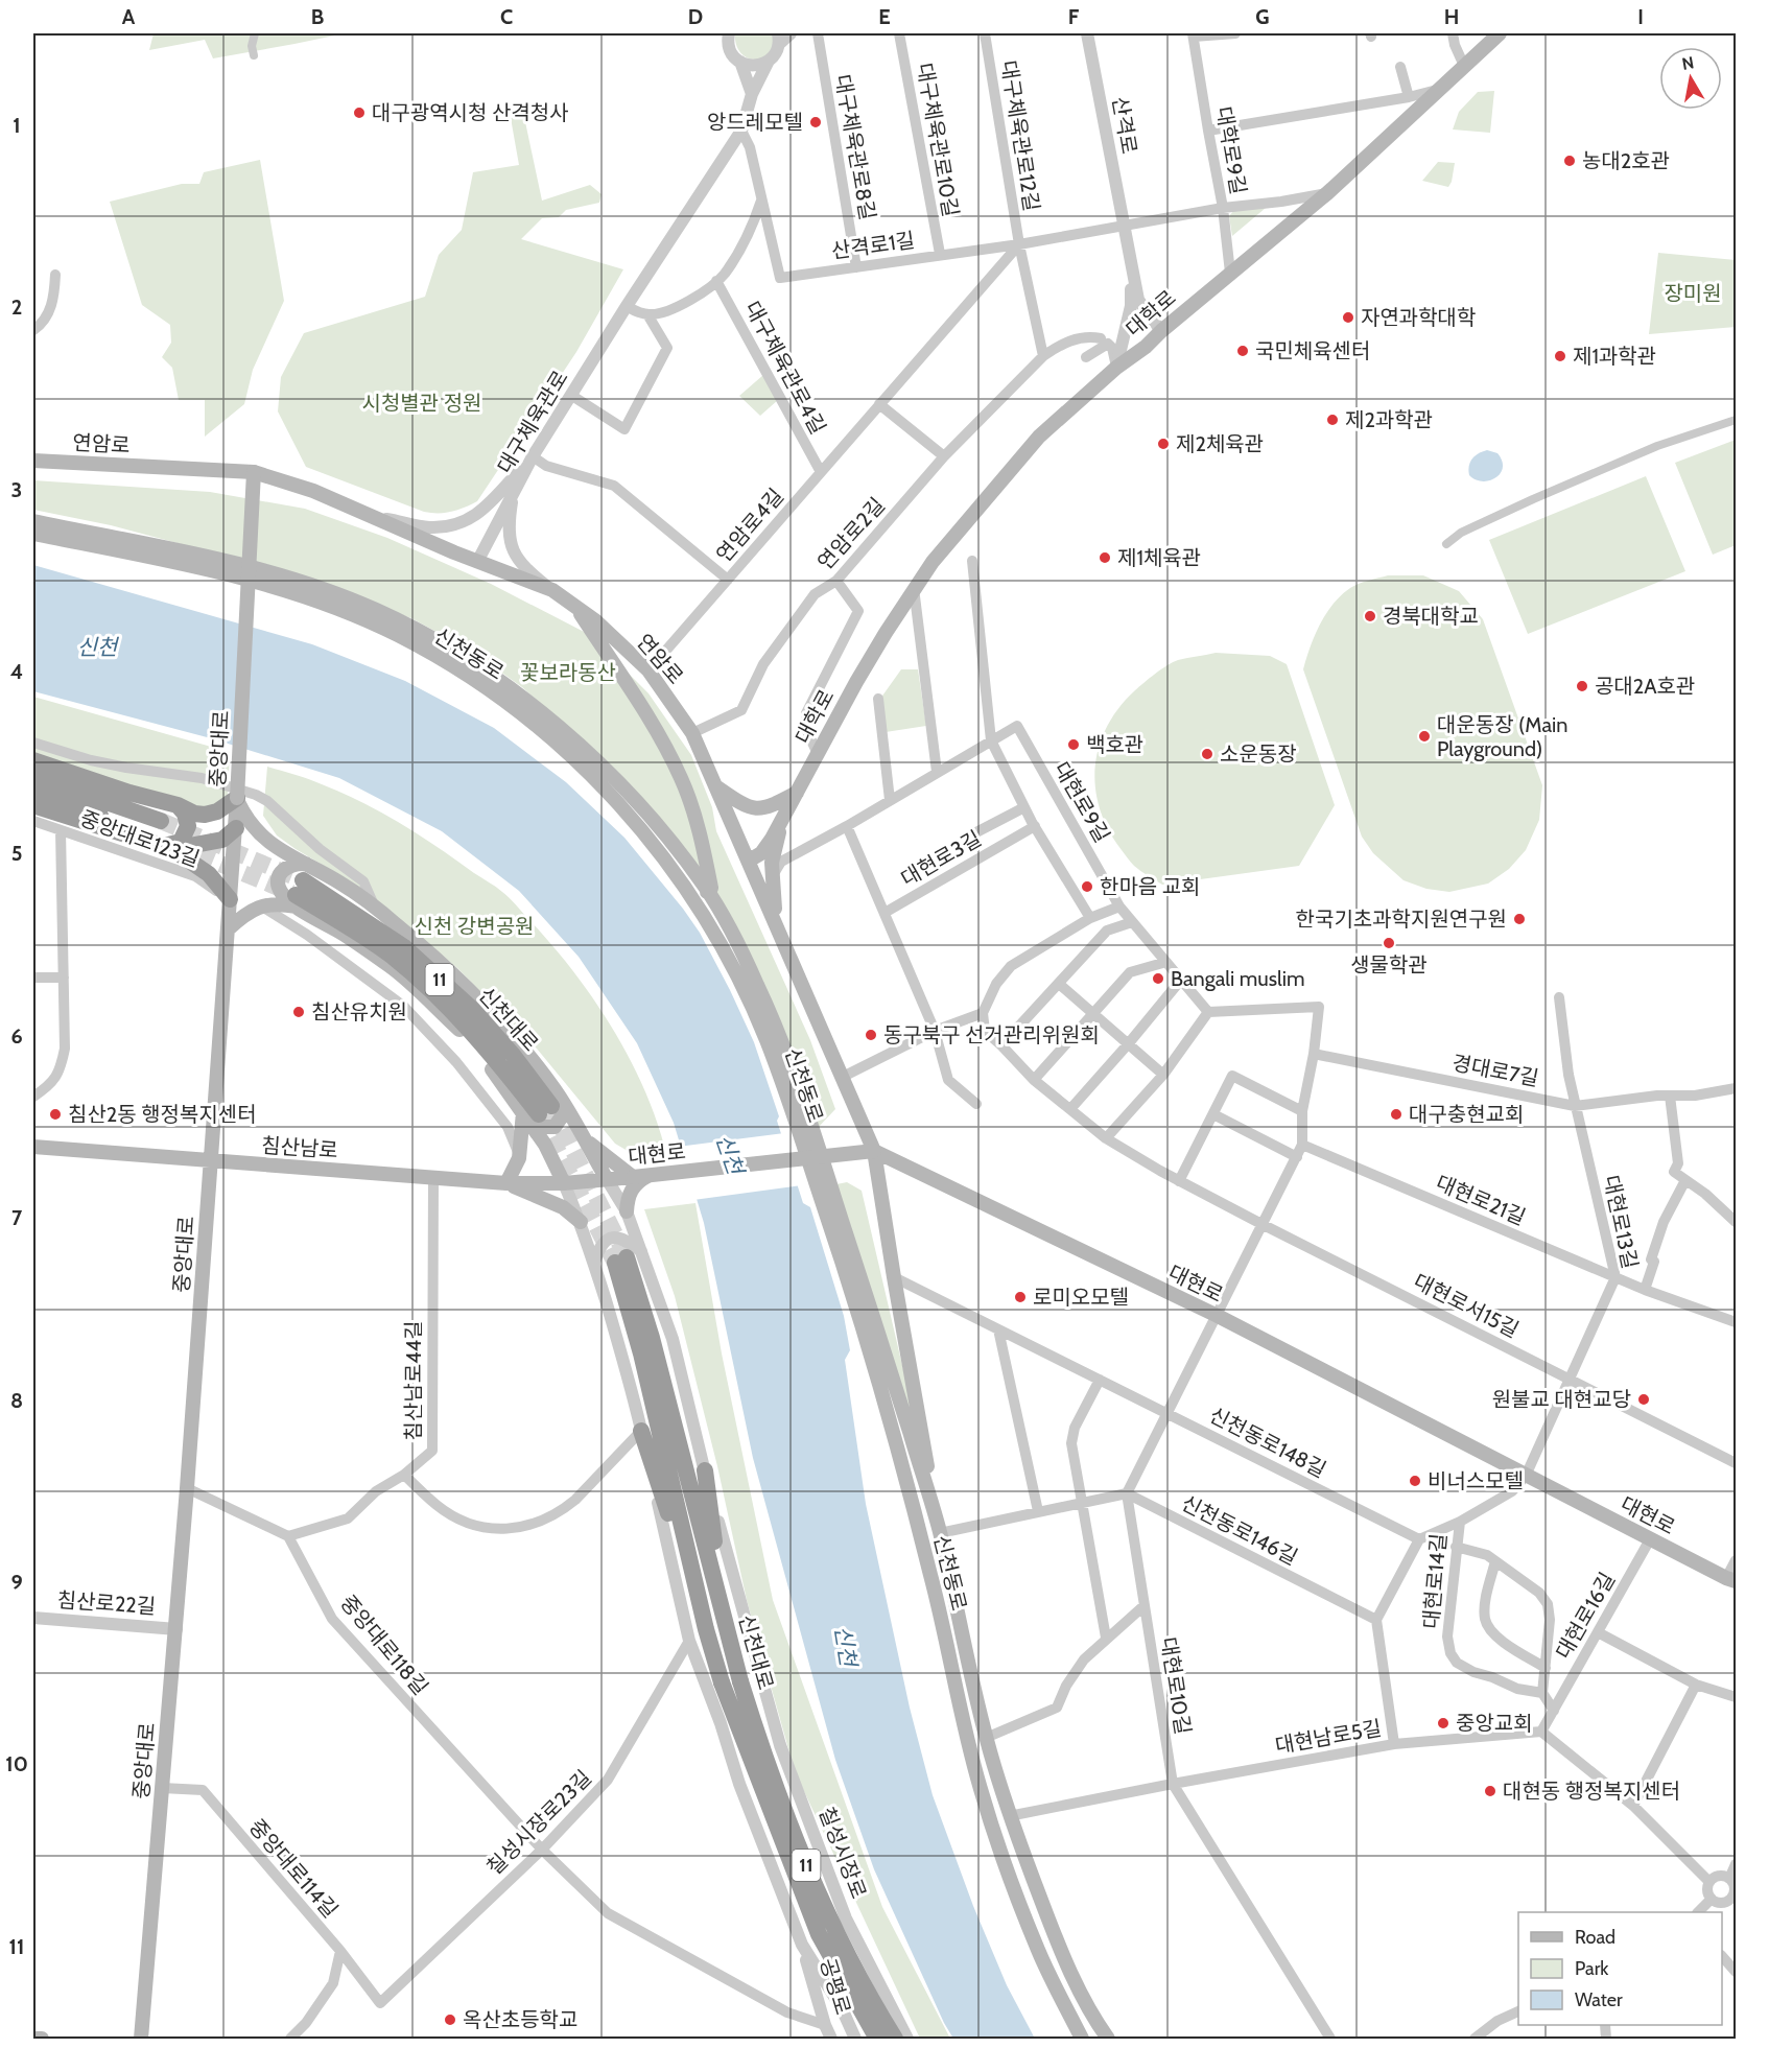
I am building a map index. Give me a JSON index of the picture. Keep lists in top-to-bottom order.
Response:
{
  "streets": {
    "highway": ["11", "신천대로"],
    "main road": [
      "대학로",
      "연암로",
      "신천동로",
      "중앙대로",
      "침산남로",
      "대현로"
    ],
    "street": [
      "산격로",
      "대구체육관로12길",
      "대구체육관로10길",
      "대구체육관로8길",
      "대학로9길",
      "산격로1길",
      "대구체육관로4길",
      "대구체육관로",
      "연암로4길",
      "연암로2길",
      "대현로9길",
      "중앙대로123길",
      "대현로3길",
      "경대로7길",
      "대현로21길",
      "대현로13길",
      "대현로서15길",
      "침산남로44길",
      "신천동로148길",
      "신천동로146길",
      "대현로14길",
      "침산로22길",
      "대현로16길",
      "중앙대로118길",
      "대현로10길",
      "대현남로5길",
      "칠성시장로23길",
      "칠성시장로",
      "중앙대로114길",
      "공평로"
    ]
  },
  "crossings": [
    ["산격로", "산격로1길"],
    ["산격로", "대학로"],
    ["대구체육관로12길", "산격로1길"],
    ["대구체육관로12길", "연암로4길"],
    ["대구체육관로10길", "산격로1길"],
    ["대구체육관로8길", "산격로1길"],
    ["대학로9길", "대학로"],
    ["산격로1길", "대구체육관로"],
    ["산격로1길", "연암로4길"],
    ["대학로", "연암로"],
    ["대구체육관로4길", "연암로4길"],
    ["대구체육관로", "연암로"],
    ["연암로", "연암로4길"],
    ["연암로", "연암로2길"],
    ["연암로", "신천동로"],
    ["연암로", "중앙대로"],
    ["연암로", "대현로"],
    ["연암로", "신천동로148길"],
    ["신천동로", "대현남로5길"],
    ["중앙대로", "중앙대로123길"],
    ["중앙대로", "침산남로"],
    ["중앙대로", "침산로22길"],
    ["중앙대로", "중앙대로114길"],
    ["신천대로", "칠성시장로"],
    ["경대로7길", "대현로13길"],
    ["침산남로", "대현로"],
    ["침산남로", "침산남로44길"],
    ["대현로", "대현로13길"],
    ["대현로", "대현로14길"],
    ["대현로", "대현로16길"],
    ["대현로", "칠성시장로"],
    ["대현로21길", "대현로13길"],
    ["대현로13길", "대현로서15길"],
    ["대현로13길", "대현로14길"],
    ["침산남로44길", "중앙대로118길"],
    ["신천동로148길", "대현로14길"],
    ["신천동로146길", "대현로14길"],
    ["신천동로146길", "대현로10길"],
    ["대현로14길", "대현로16길"],
    ["대현로16길", "대현남로5길"],
    ["중앙대로118길", "칠성시장로23길"],
    ["대현로10길", "대현남로5길"],
    ["칠성시장로23길", "중앙대로114길"],
    ["칠성시장로", "공평로"]
  ],
  "water": ["신천"],
  "parks": [
    "장미원",
    "시청별관 정원",
    "꽃보라동산",
    "신천 강변공원"
  ],
  "places": [
    "대구광역시청 산격청사",
    "앙드레모텔",
    "농대2호관",
    "자연과학대학",
    "국민체육센터",
    "제1과학관",
    "제2과학관",
    "제2체육관",
    "제1체육관",
    "경북대학교",
    "공대2A호관",
    "대운동장 (Main Playground)",
    "백호관",
    "소운동장",
    "한마음 교회",
    "한국기초과학지원연구원",
    "생물학관",
    "Bangali muslim",
    "침산유치원",
    "동구북구 선거관리위원회",
    "침산2동 행정복지센터",
    "대구충현교회",
    "로미오모텔",
    "원불교 대현교당",
    "비너스모텔",
    "중앙교회",
    "대현동 행정복지센터",
    "옥산초등학교"
  ],
  "legend": ["Road", "Park", "Water"],
  "north": "top",
  "grid": {
    "columns": [
      "A",
      "B",
      "C",
      "D",
      "E",
      "F",
      "G",
      "H",
      "I"
    ],
    "rows": [
      "1",
      "2",
      "3",
      "4",
      "5",
      "6",
      "7",
      "8",
      "9",
      "10",
      "11"
    ]
  }
}
